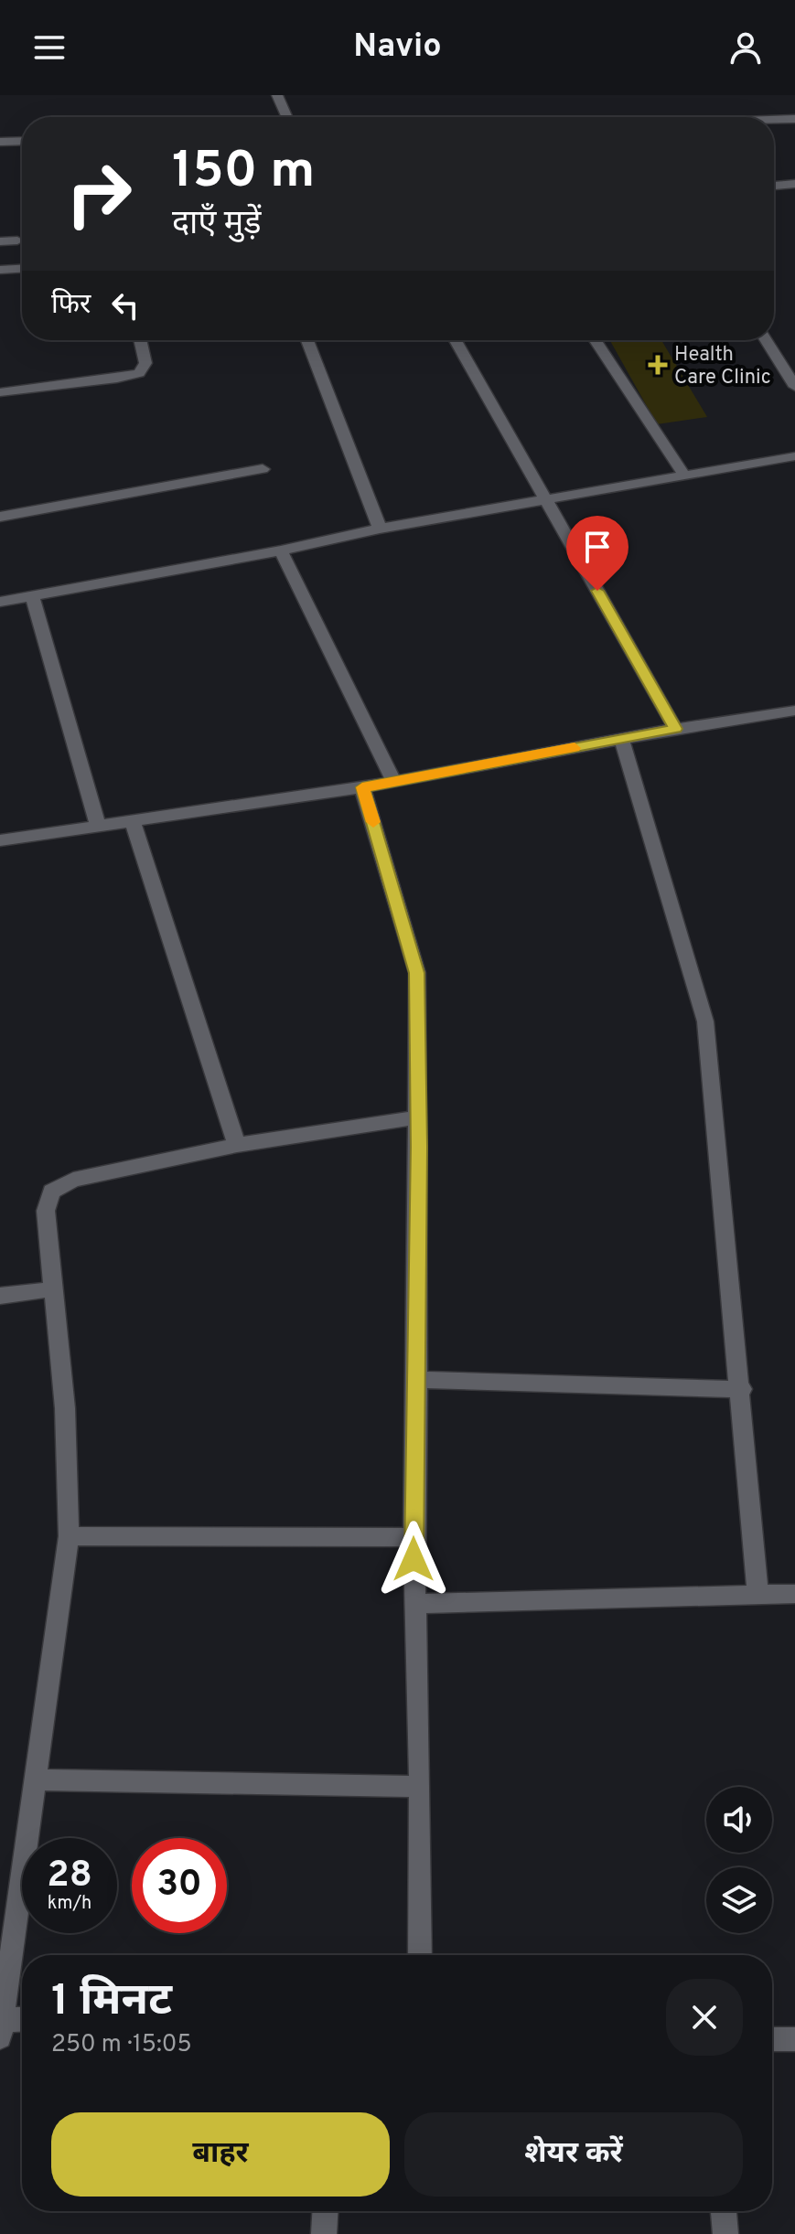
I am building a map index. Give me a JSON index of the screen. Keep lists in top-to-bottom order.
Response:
{
  "places": {
    "health": ["Health Care Clinic"]
  },
  "page": {
    "header": "Navio",
    "turn": ["150 m", "दाएँ मुड़ें"],
    "then": "फिर",
    "speed": "28 km/h",
    "limit": "30",
    "heading": ["1 मिनट", "250 m · 15:05"],
    "buttons": ["बाहर", "शेयर करें"]
  }
}
